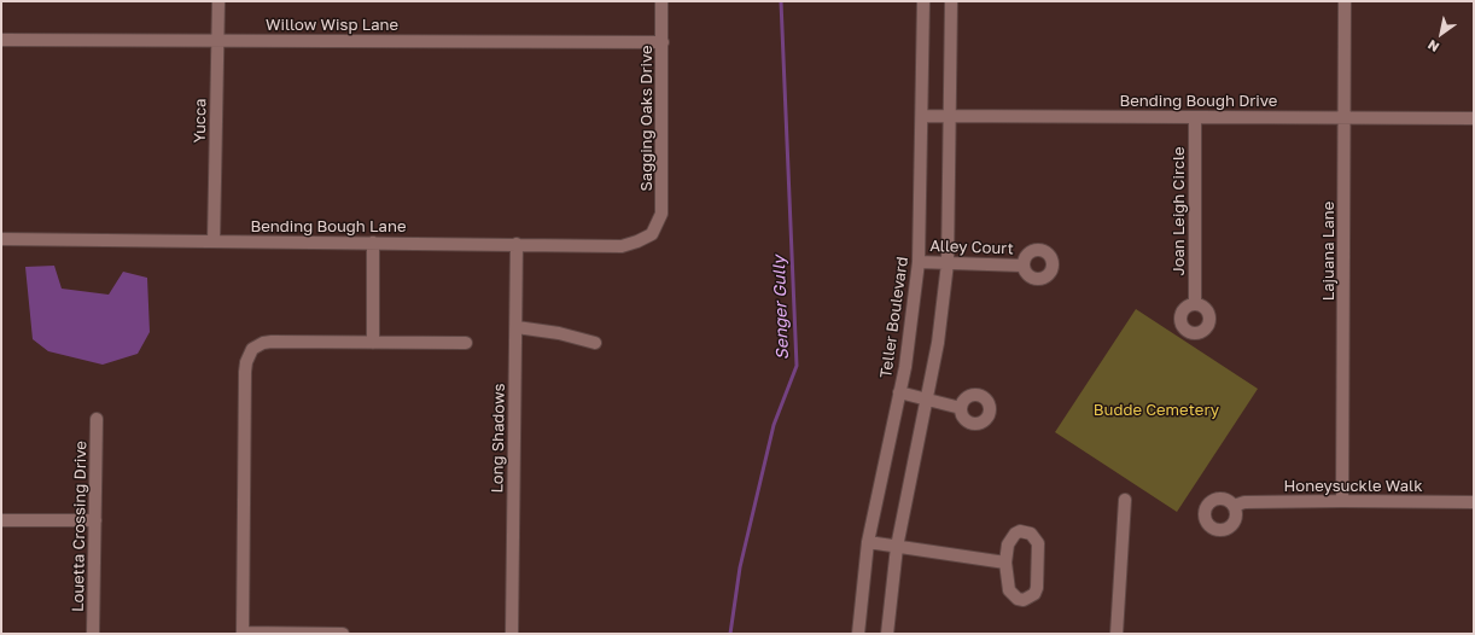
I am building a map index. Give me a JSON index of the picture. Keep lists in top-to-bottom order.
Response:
{
  "streets": {
    "street": [
      "Willow Wisp Lane",
      "Bending Bough Drive",
      "Sagging Oaks Drive",
      "Yucca",
      "Joan Leigh Circle",
      "Bending Bough Lane",
      "Alley Court",
      "Lajuana Lane",
      "Teller Boulevard",
      "Long Shadows",
      "Honeysuckle Walk",
      "Louetta Crossing Drive"
    ]
  },
  "crossings": [
    ["Willow Wisp Lane", "Sagging Oaks Drive"],
    ["Willow Wisp Lane", "Yucca"],
    ["Bending Bough Drive", "Joan Leigh Circle"],
    ["Bending Bough Drive", "Lajuana Lane"],
    ["Bending Bough Drive", "Teller Boulevard"],
    ["Sagging Oaks Drive", "Bending Bough Lane"],
    ["Yucca", "Bending Bough Lane"],
    ["Bending Bough Lane", "Long Shadows"],
    ["Alley Court", "Teller Boulevard"],
    ["Lajuana Lane", "Honeysuckle Walk"]
  ],
  "water": ["Senger Gully"],
  "parks": ["Budde Cemetery"],
  "north": "bottom left"
}
